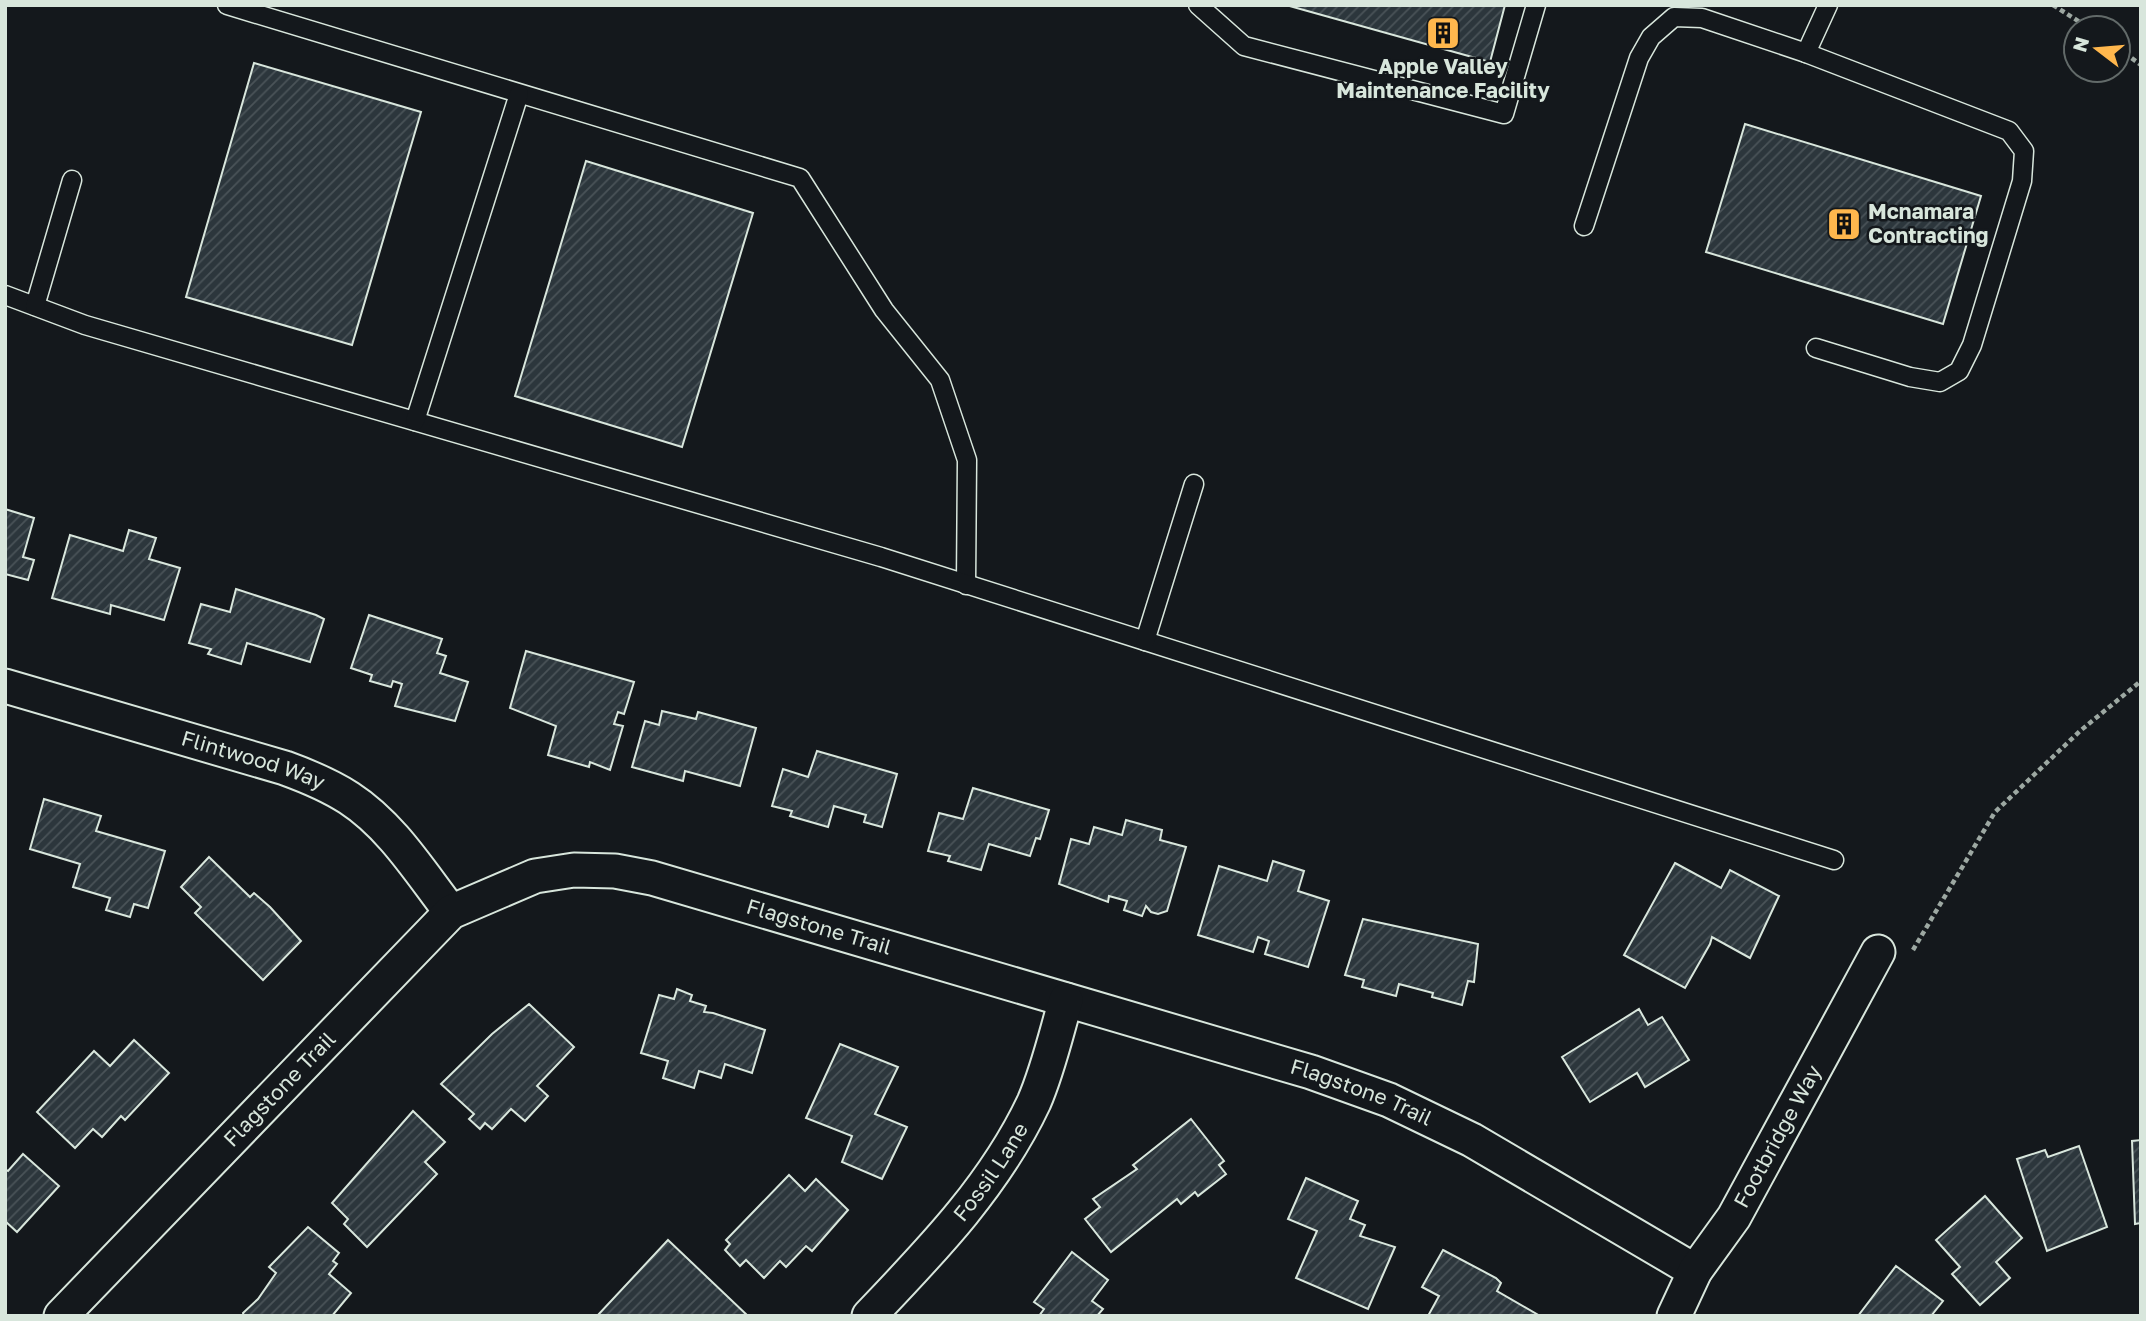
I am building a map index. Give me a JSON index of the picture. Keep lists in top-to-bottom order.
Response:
{
  "streets": {
    "street": [
      "Flintwood Way",
      "Flagstone Trail",
      "Footbridge Way",
      "Fossil Lane"
    ]
  },
  "crossings": [
    ["Flintwood Way", "Flagstone Trail"],
    ["Flagstone Trail", "Footbridge Way"],
    ["Flagstone Trail", "Fossil Lane"]
  ],
  "places": {
    "building": ["Apple Valley Maintenance Facility", "Mcnamara Contracting"]
  },
  "north": "left"
}
